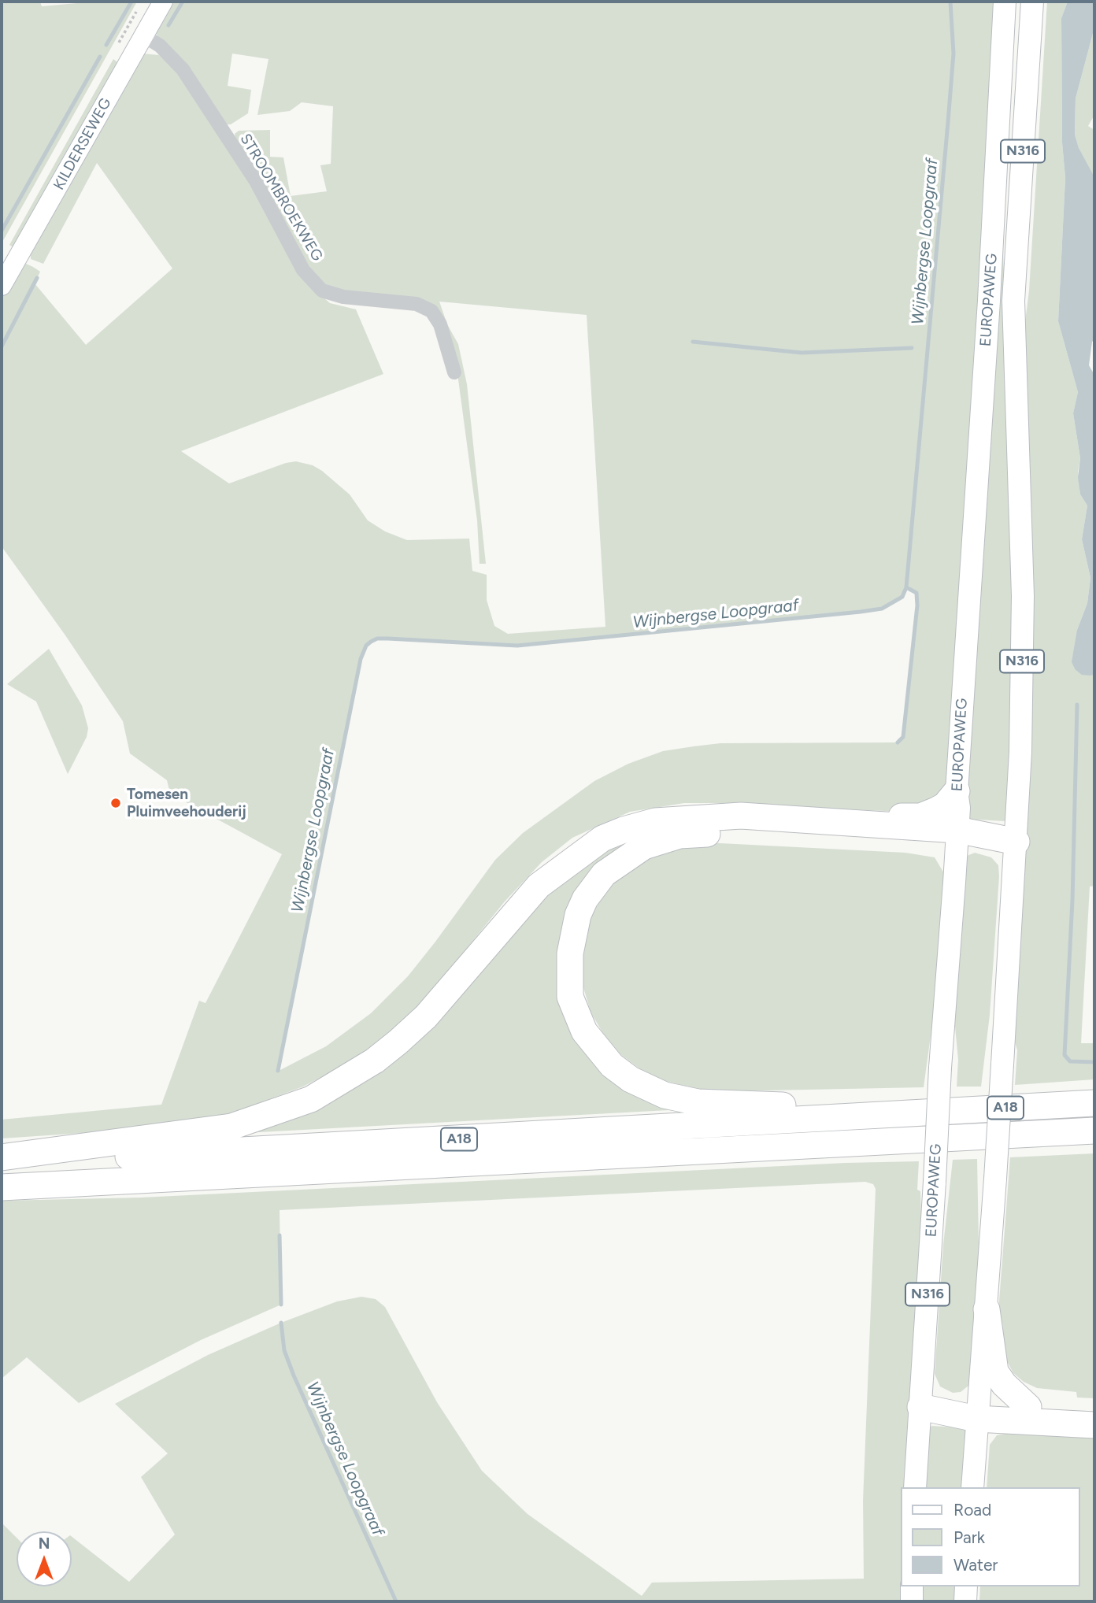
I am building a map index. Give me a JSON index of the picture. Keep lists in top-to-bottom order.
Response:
{
  "streets": {
    "highway": ["A18"],
    "main road": ["N316", "EUROPAWEG"],
    "street": ["KILDERSEWEG", "STROOMBROEKWEG"]
  },
  "crossings": [
    ["KILDERSEWEG", "STROOMBROEKWEG"],
    ["EUROPAWEG", "A18"]
  ],
  "water": ["Wijnbergse Loopgraaf"],
  "places": ["Tomesen Pluimveehouderij"],
  "legend": ["Road", "Park", "Water"],
  "north": "top"
}
